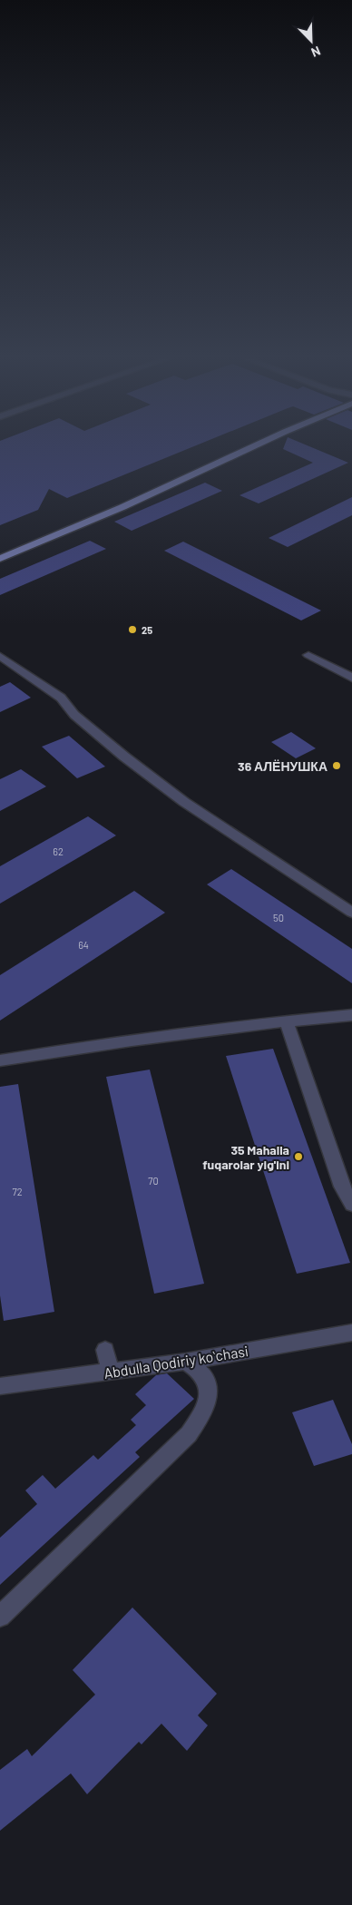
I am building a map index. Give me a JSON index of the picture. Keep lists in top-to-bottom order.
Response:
{
  "streets": {
    "street": ["Abdulla Qodiriy koʻchasi"]
  },
  "places": ["25", "36 АЛЁНУШКА", "35 Mahalla fuqarolar yig'ini"],
  "house_numbers": [
    "62",
    "50",
    "64",
    "70",
    "72"
  ],
  "north": "bottom right"
}
